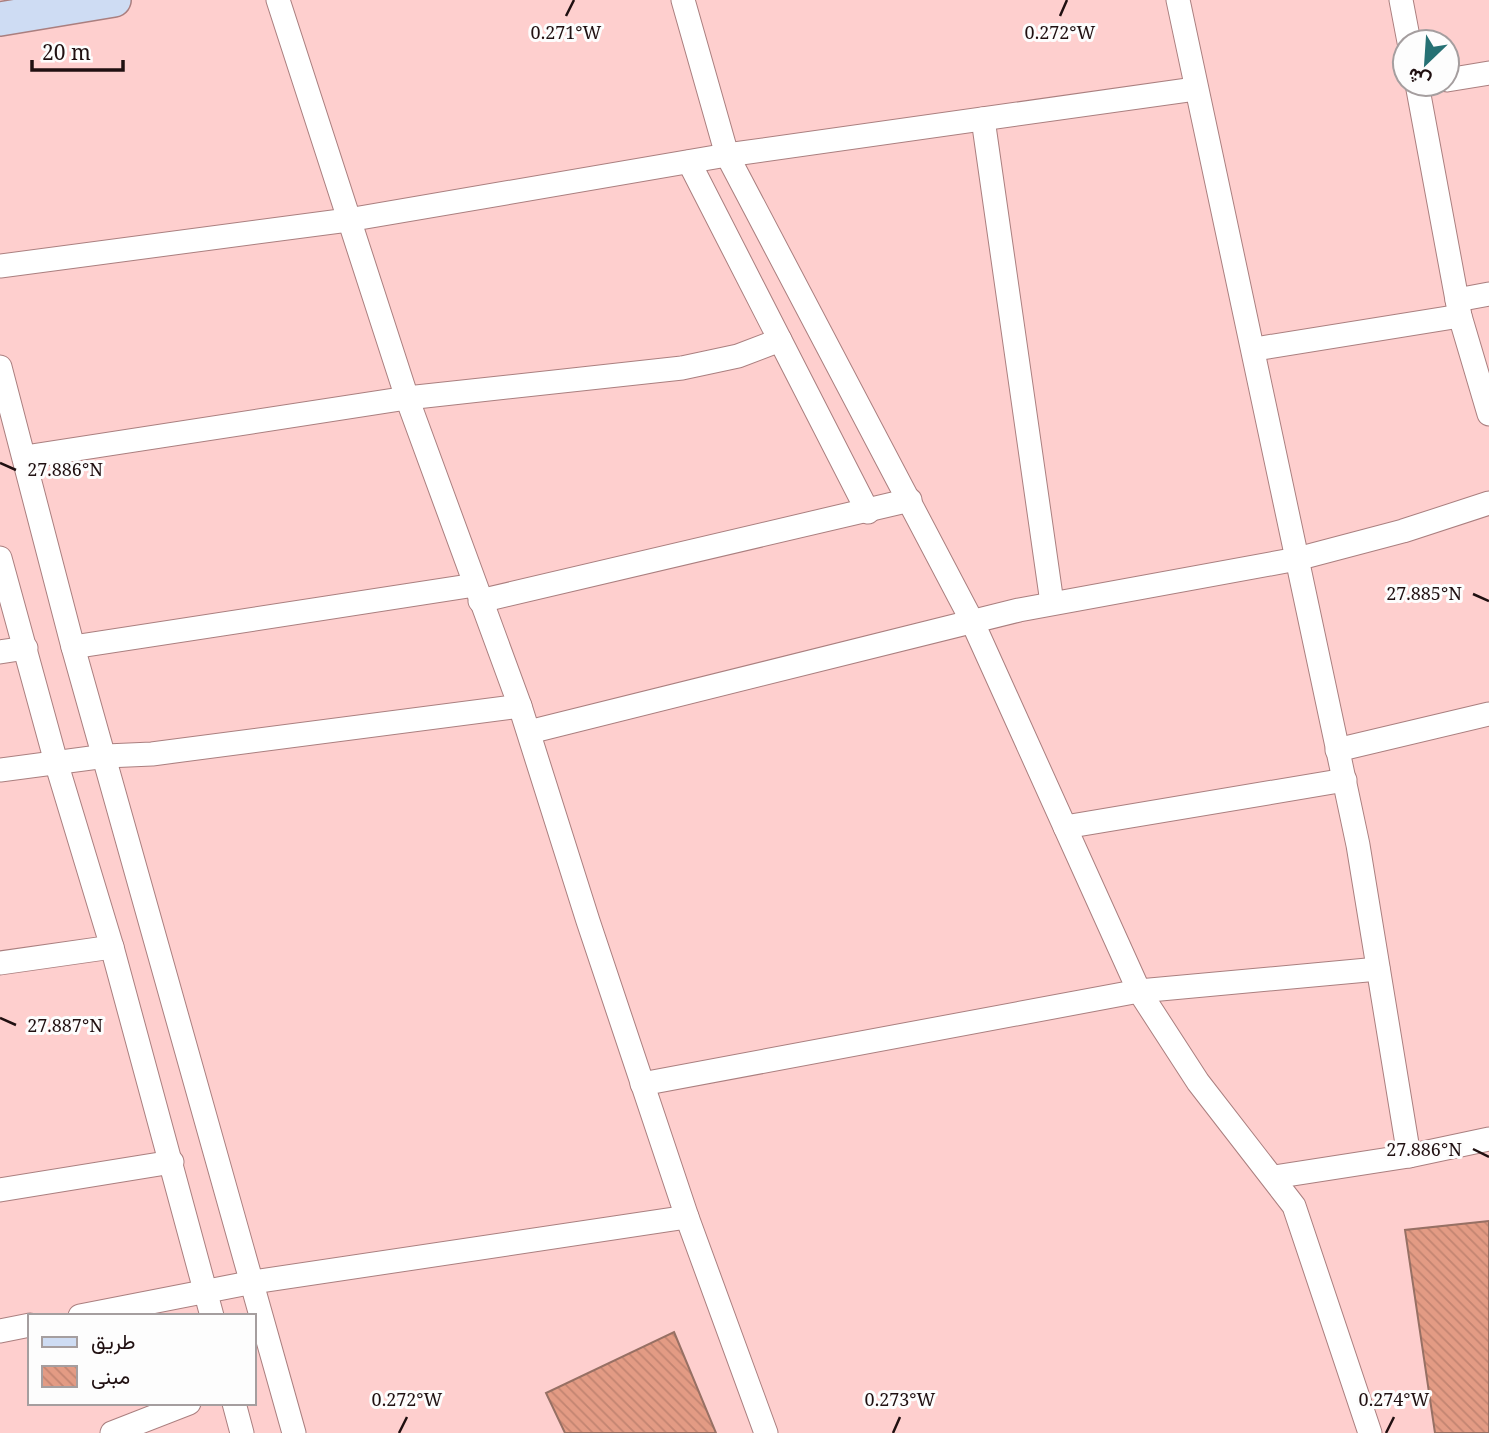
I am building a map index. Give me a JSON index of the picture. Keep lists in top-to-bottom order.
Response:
{
  "legend": ["طريق", "مبنى"],
  "scale_bar": "20 m",
  "north": "bottom left",
  "coordinates": [
    "0.271°W",
    "0.272°W",
    "27.886°N",
    "27.885°N",
    "27.887°N",
    "0.273°W",
    "0.274°W"
  ]
}
